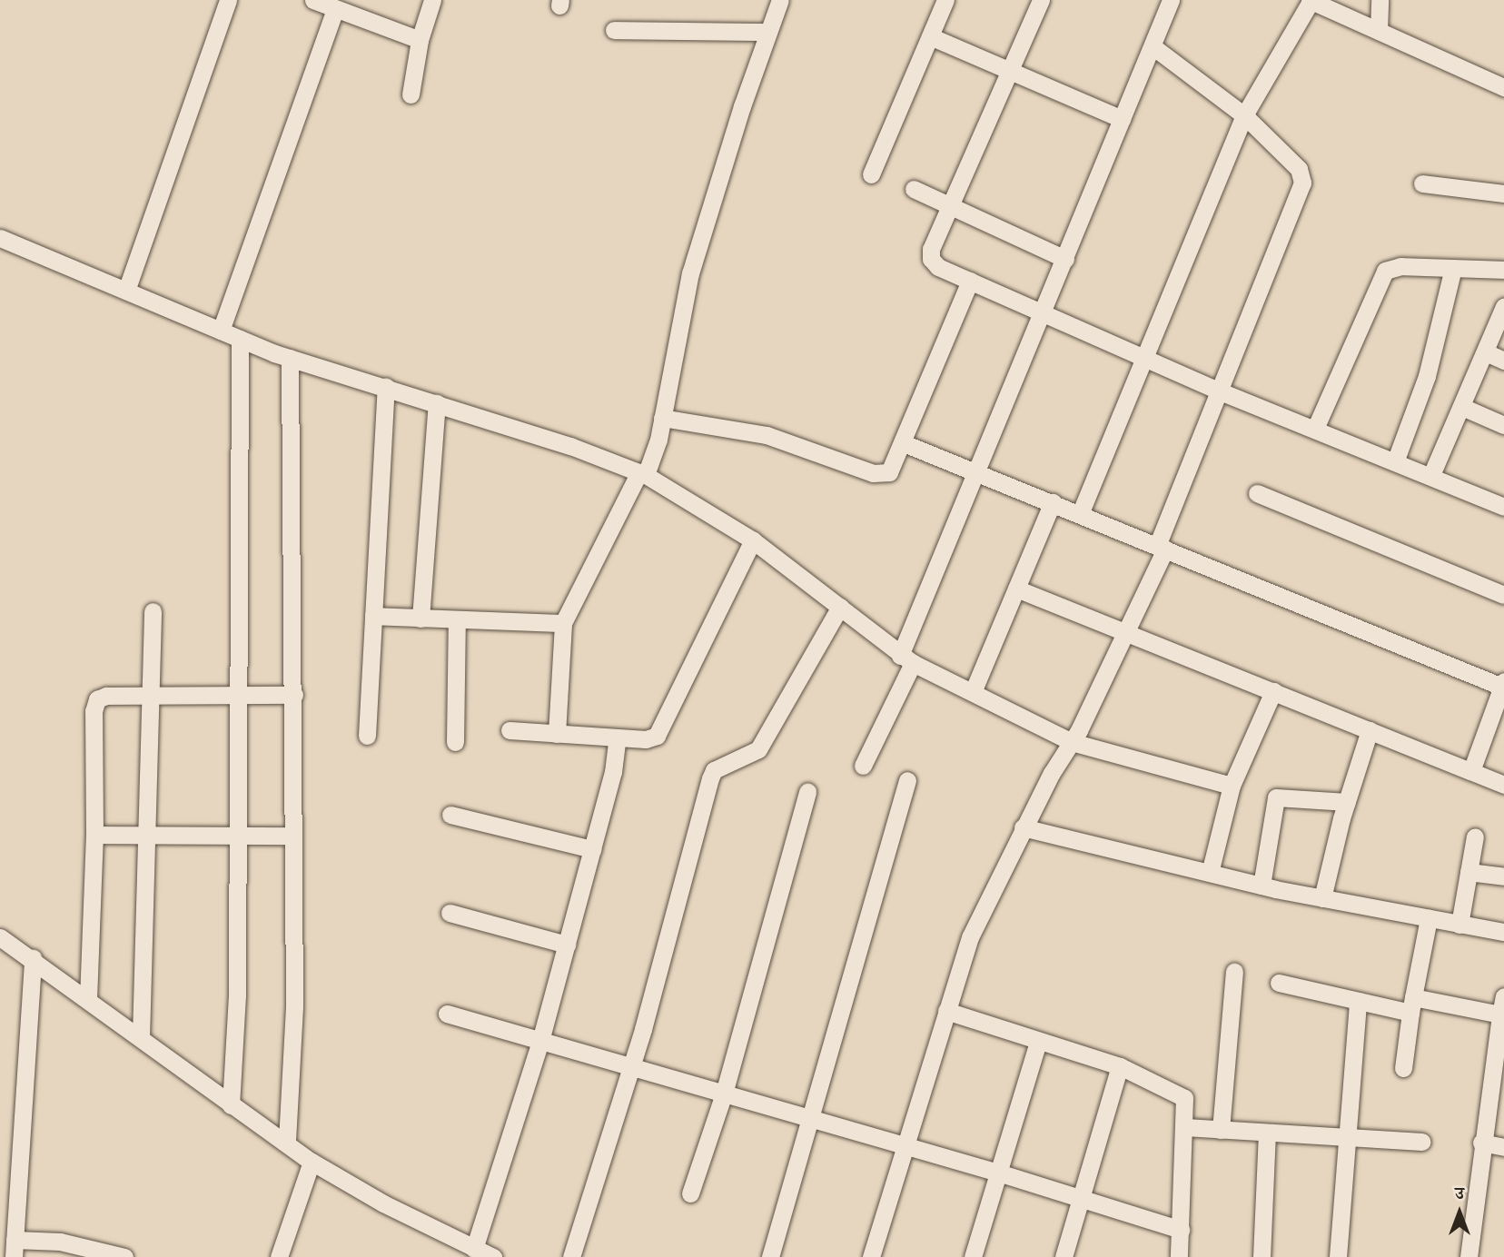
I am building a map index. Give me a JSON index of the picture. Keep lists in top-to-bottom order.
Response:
{
  "north": "top"
}
